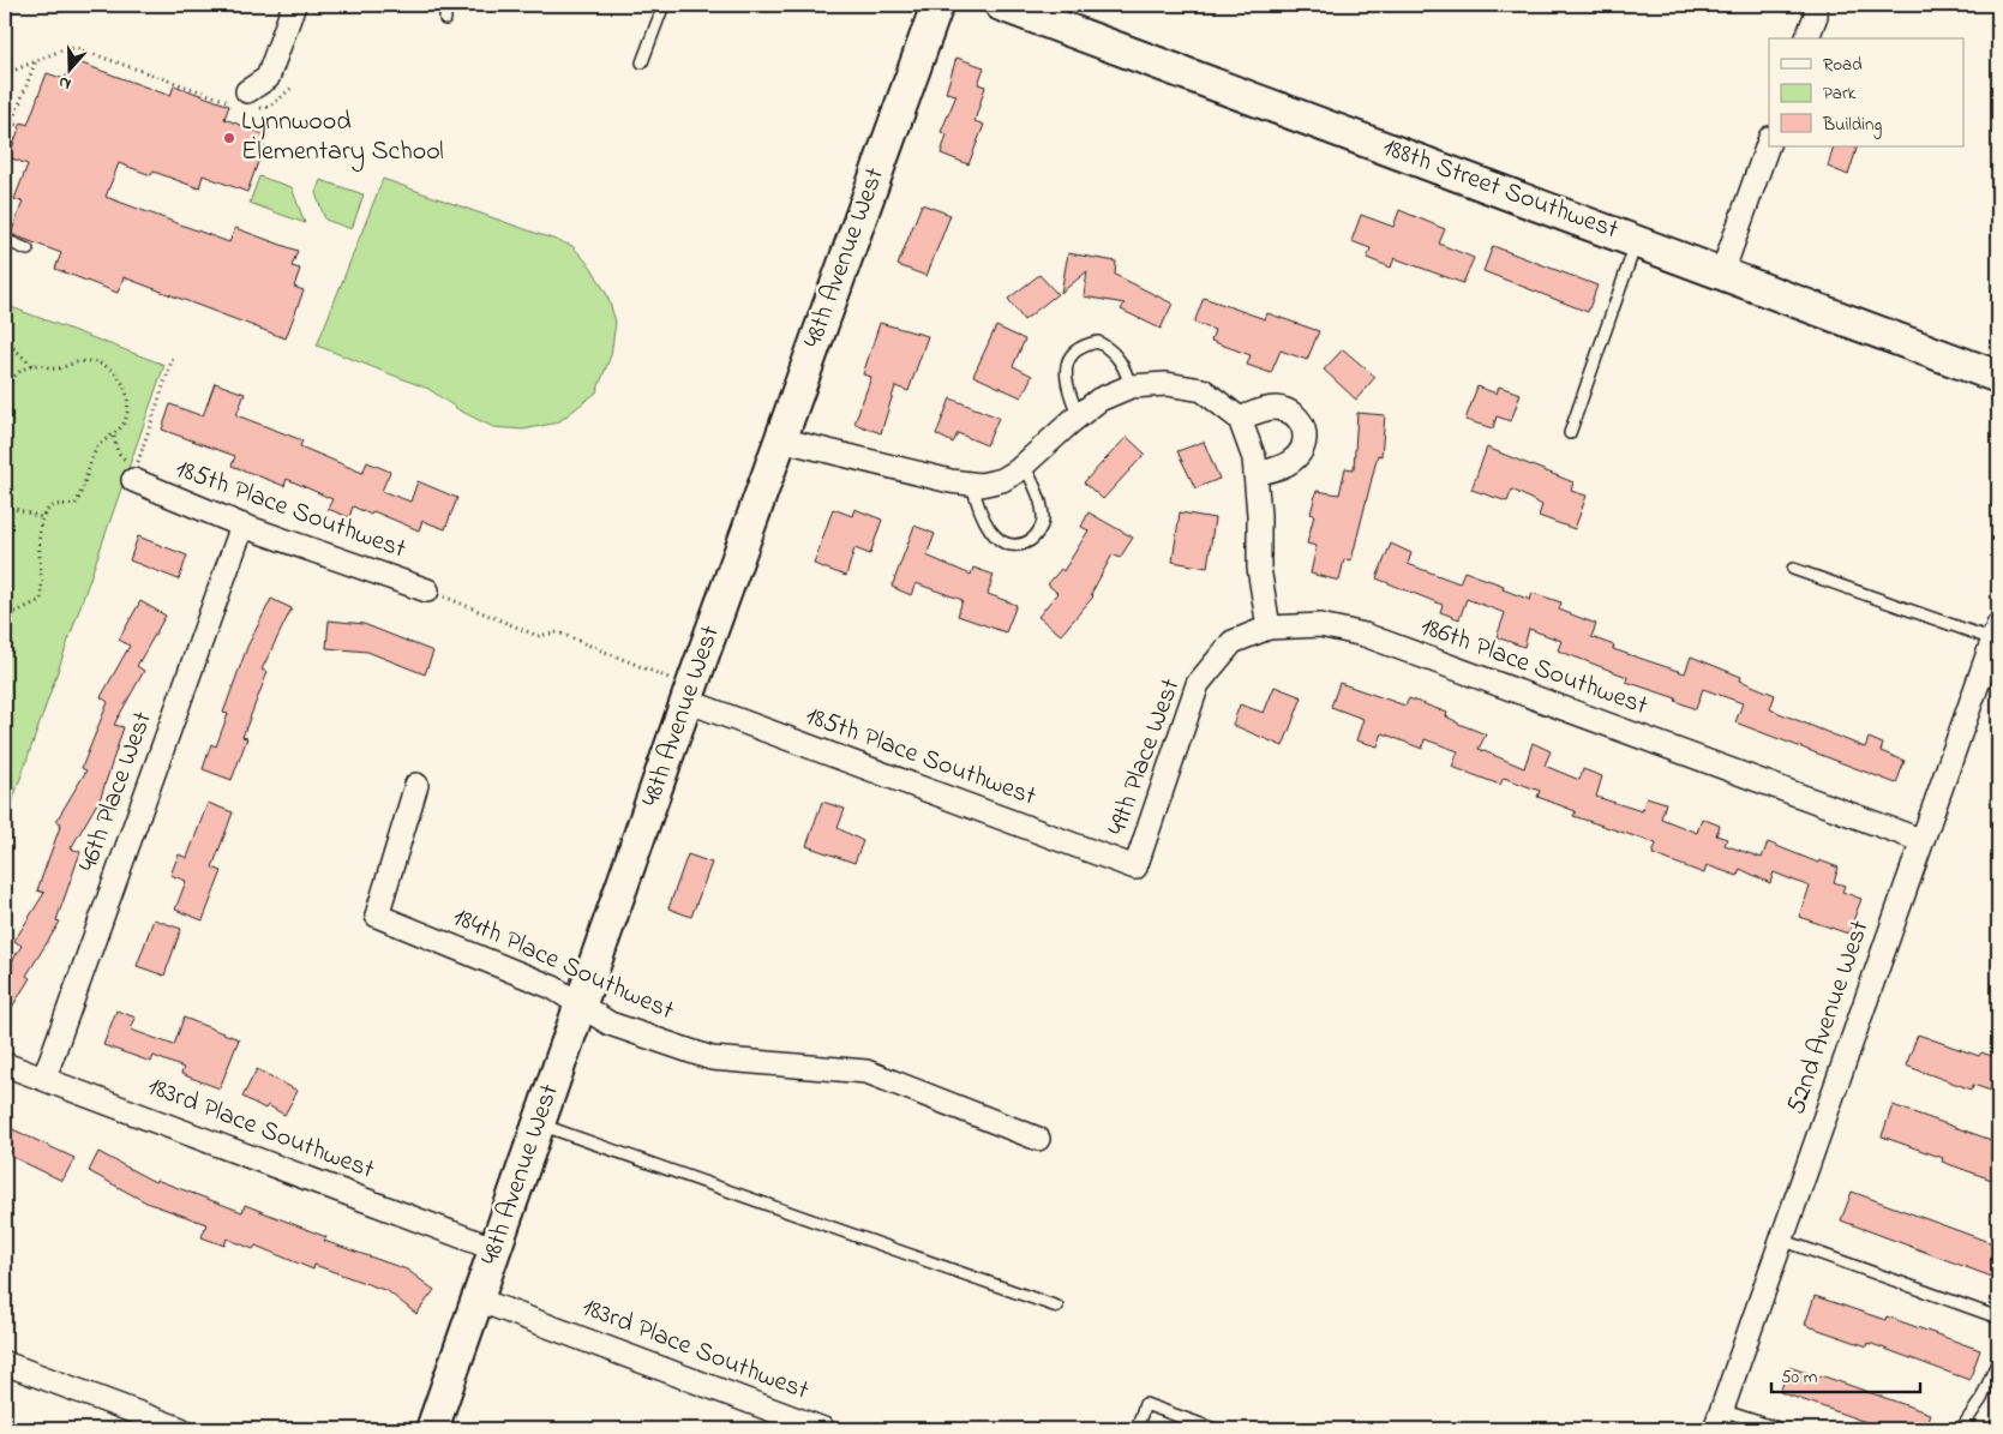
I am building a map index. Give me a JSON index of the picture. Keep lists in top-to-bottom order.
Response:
{
  "streets": {
    "street": [
      "188th Street Southwest",
      "48th Avenue West",
      "185th Place Southwest",
      "186th Place Southwest",
      "49th Place West",
      "46th Place West",
      "184th Place Southwest",
      "52nd Avenue West",
      "183rd Place Southwest"
    ]
  },
  "crossings": [
    ["48th Avenue West", "185th Place Southwest"],
    ["48th Avenue West", "184th Place Southwest"],
    ["48th Avenue West", "183rd Place Southwest"],
    ["185th Place Southwest", "49th Place West"],
    ["185th Place Southwest", "46th Place West"],
    ["186th Place Southwest", "49th Place West"],
    ["186th Place Southwest", "52nd Avenue West"],
    ["46th Place West", "183rd Place Southwest"]
  ],
  "places": ["Lynnwood Elementary School"],
  "legend": ["Road", "Park", "Building"],
  "scale_bar": "50 m",
  "north": "bottom"
}
